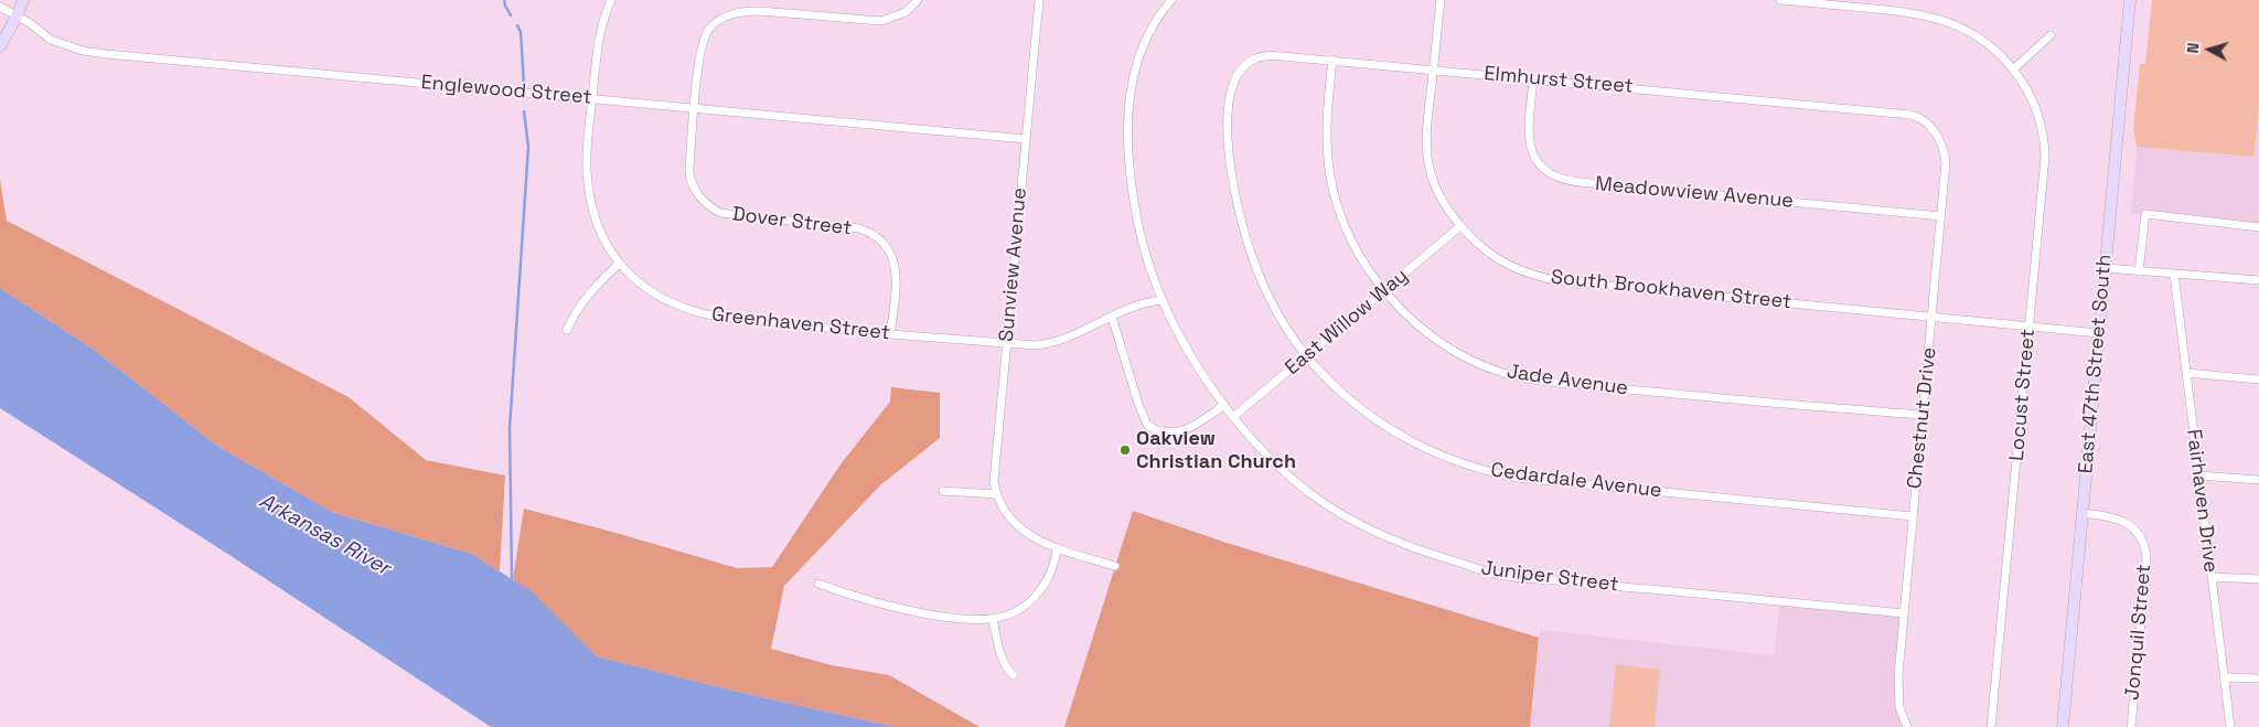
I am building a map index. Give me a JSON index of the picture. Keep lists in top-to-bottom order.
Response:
{
  "streets": {
    "main road": ["East 47th Street South"],
    "street": [
      "Elmhurst Street",
      "Englewood Street",
      "Meadowview Avenue",
      "Dover Street",
      "Sunview Avenue",
      "South Brookhaven Street",
      "East Willow Way",
      "Greenhaven Street",
      "Jade Avenue",
      "Locust Street",
      "Chestnut Drive",
      "Cedardale Avenue",
      "Fairhaven Drive",
      "Juniper Street",
      "Jonquil Street"
    ]
  },
  "crossings": [
    ["Elmhurst Street", "Meadowview Avenue"],
    ["Elmhurst Street", "South Brookhaven Street"],
    ["Elmhurst Street", "Jade Avenue"],
    ["Elmhurst Street", "Chestnut Drive"],
    ["Elmhurst Street", "Cedardale Avenue"],
    ["Englewood Street", "Dover Street"],
    ["Englewood Street", "Sunview Avenue"],
    ["Englewood Street", "Greenhaven Street"],
    ["Meadowview Avenue", "Chestnut Drive"],
    ["Dover Street", "Greenhaven Street"],
    ["Sunview Avenue", "Greenhaven Street"],
    ["South Brookhaven Street", "East Willow Way"],
    ["South Brookhaven Street", "East 47th Street South"],
    ["South Brookhaven Street", "Locust Street"],
    ["South Brookhaven Street", "Chestnut Drive"],
    ["East Willow Way", "Jade Avenue"],
    ["East Willow Way", "Cedardale Avenue"],
    ["East Willow Way", "Juniper Street"],
    ["Greenhaven Street", "Juniper Street"],
    ["East 47th Street South", "Jonquil Street"],
    ["Jade Avenue", "Chestnut Drive"],
    ["Chestnut Drive", "Cedardale Avenue"],
    ["Chestnut Drive", "Juniper Street"]
  ],
  "water": ["Arkansas River"],
  "places": ["Oakview Christian Church"],
  "north": "left"
}
